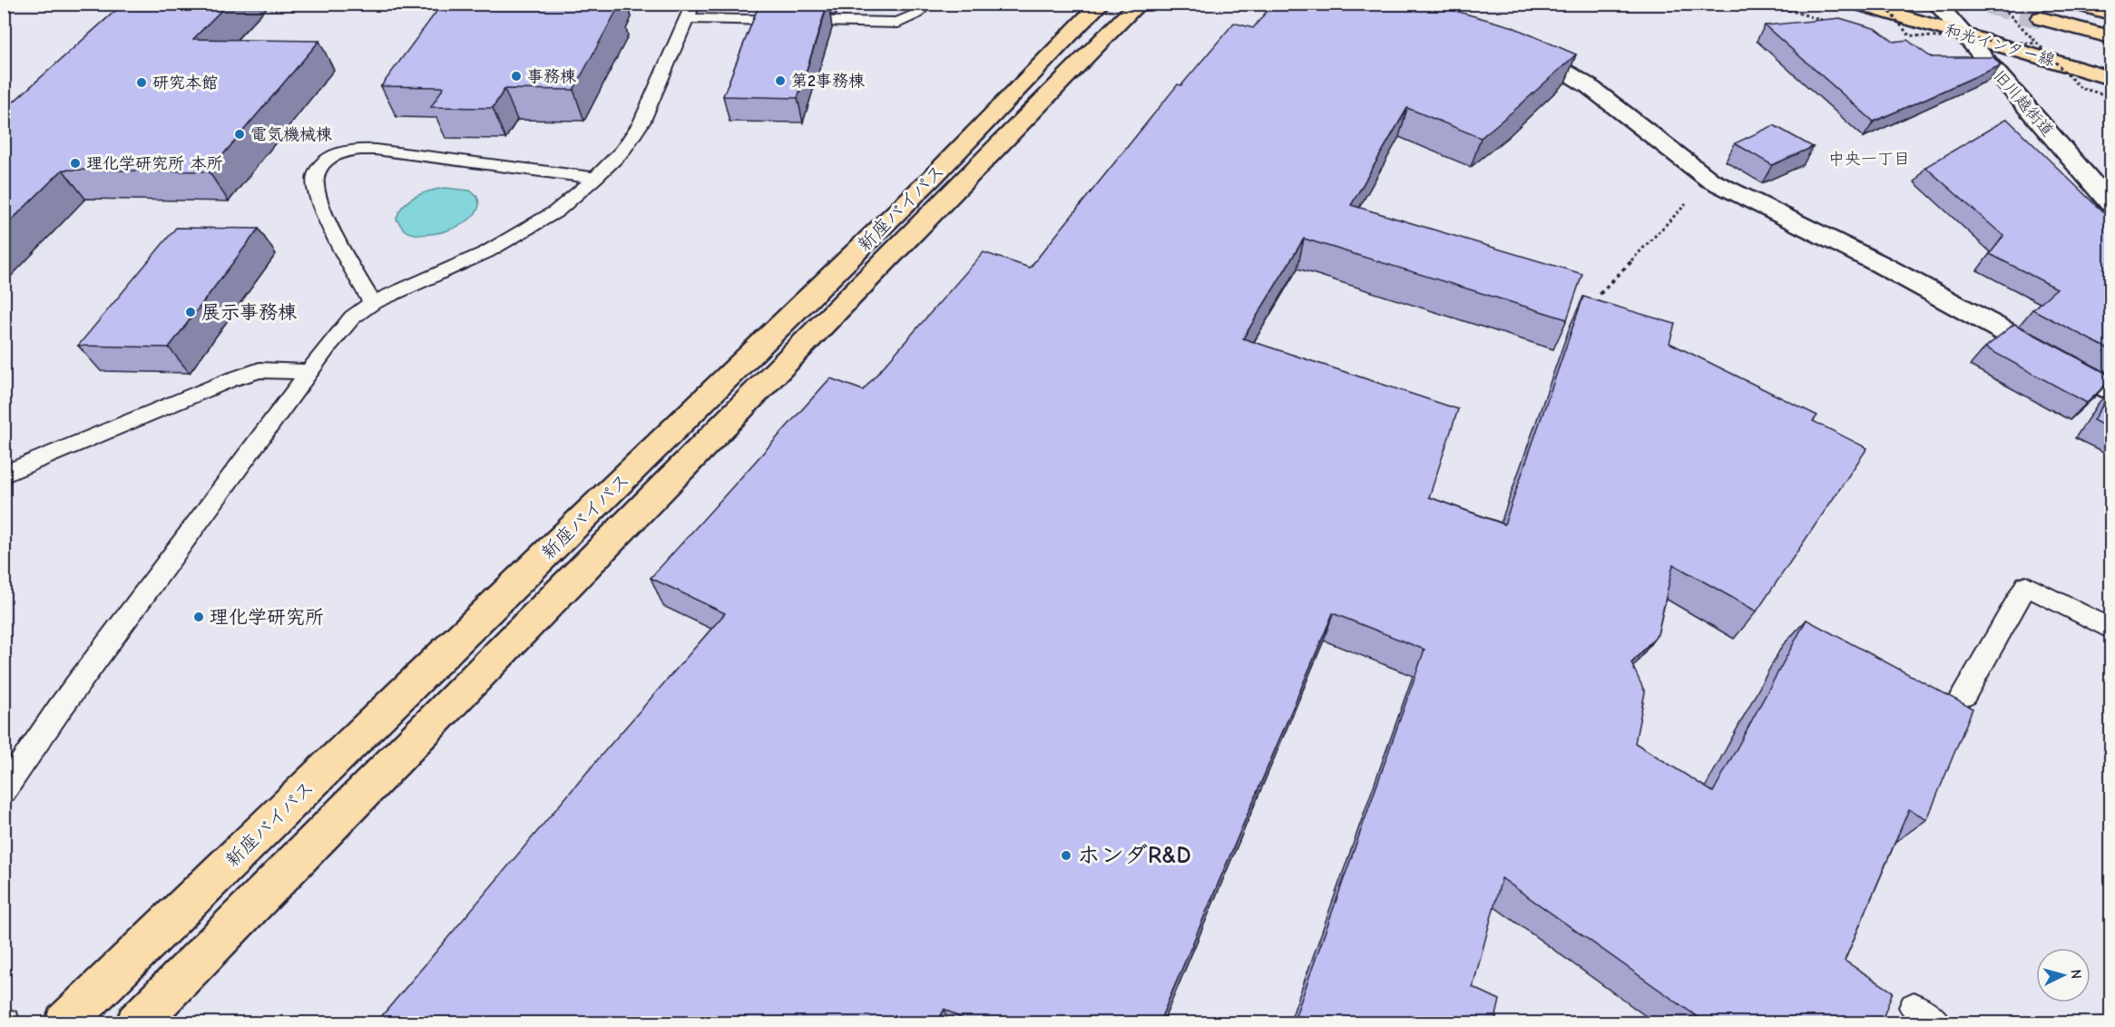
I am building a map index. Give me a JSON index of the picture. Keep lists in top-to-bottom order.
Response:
{
  "streets": {
    "main road": ["和光インター線", "新座バイパス"],
    "street": ["旧川越街道"]
  },
  "crossings": [
    ["和光インター線", "旧川越街道"]
  ],
  "districts": ["中央一丁目"],
  "places": [
    "事務棟",
    "第2事務棟",
    "研究本館",
    "電気機械棟",
    "理化学研究所 本所",
    "展示事務棟",
    "理化学研究所",
    "ホンダR&D"
  ],
  "north": "right"
}
